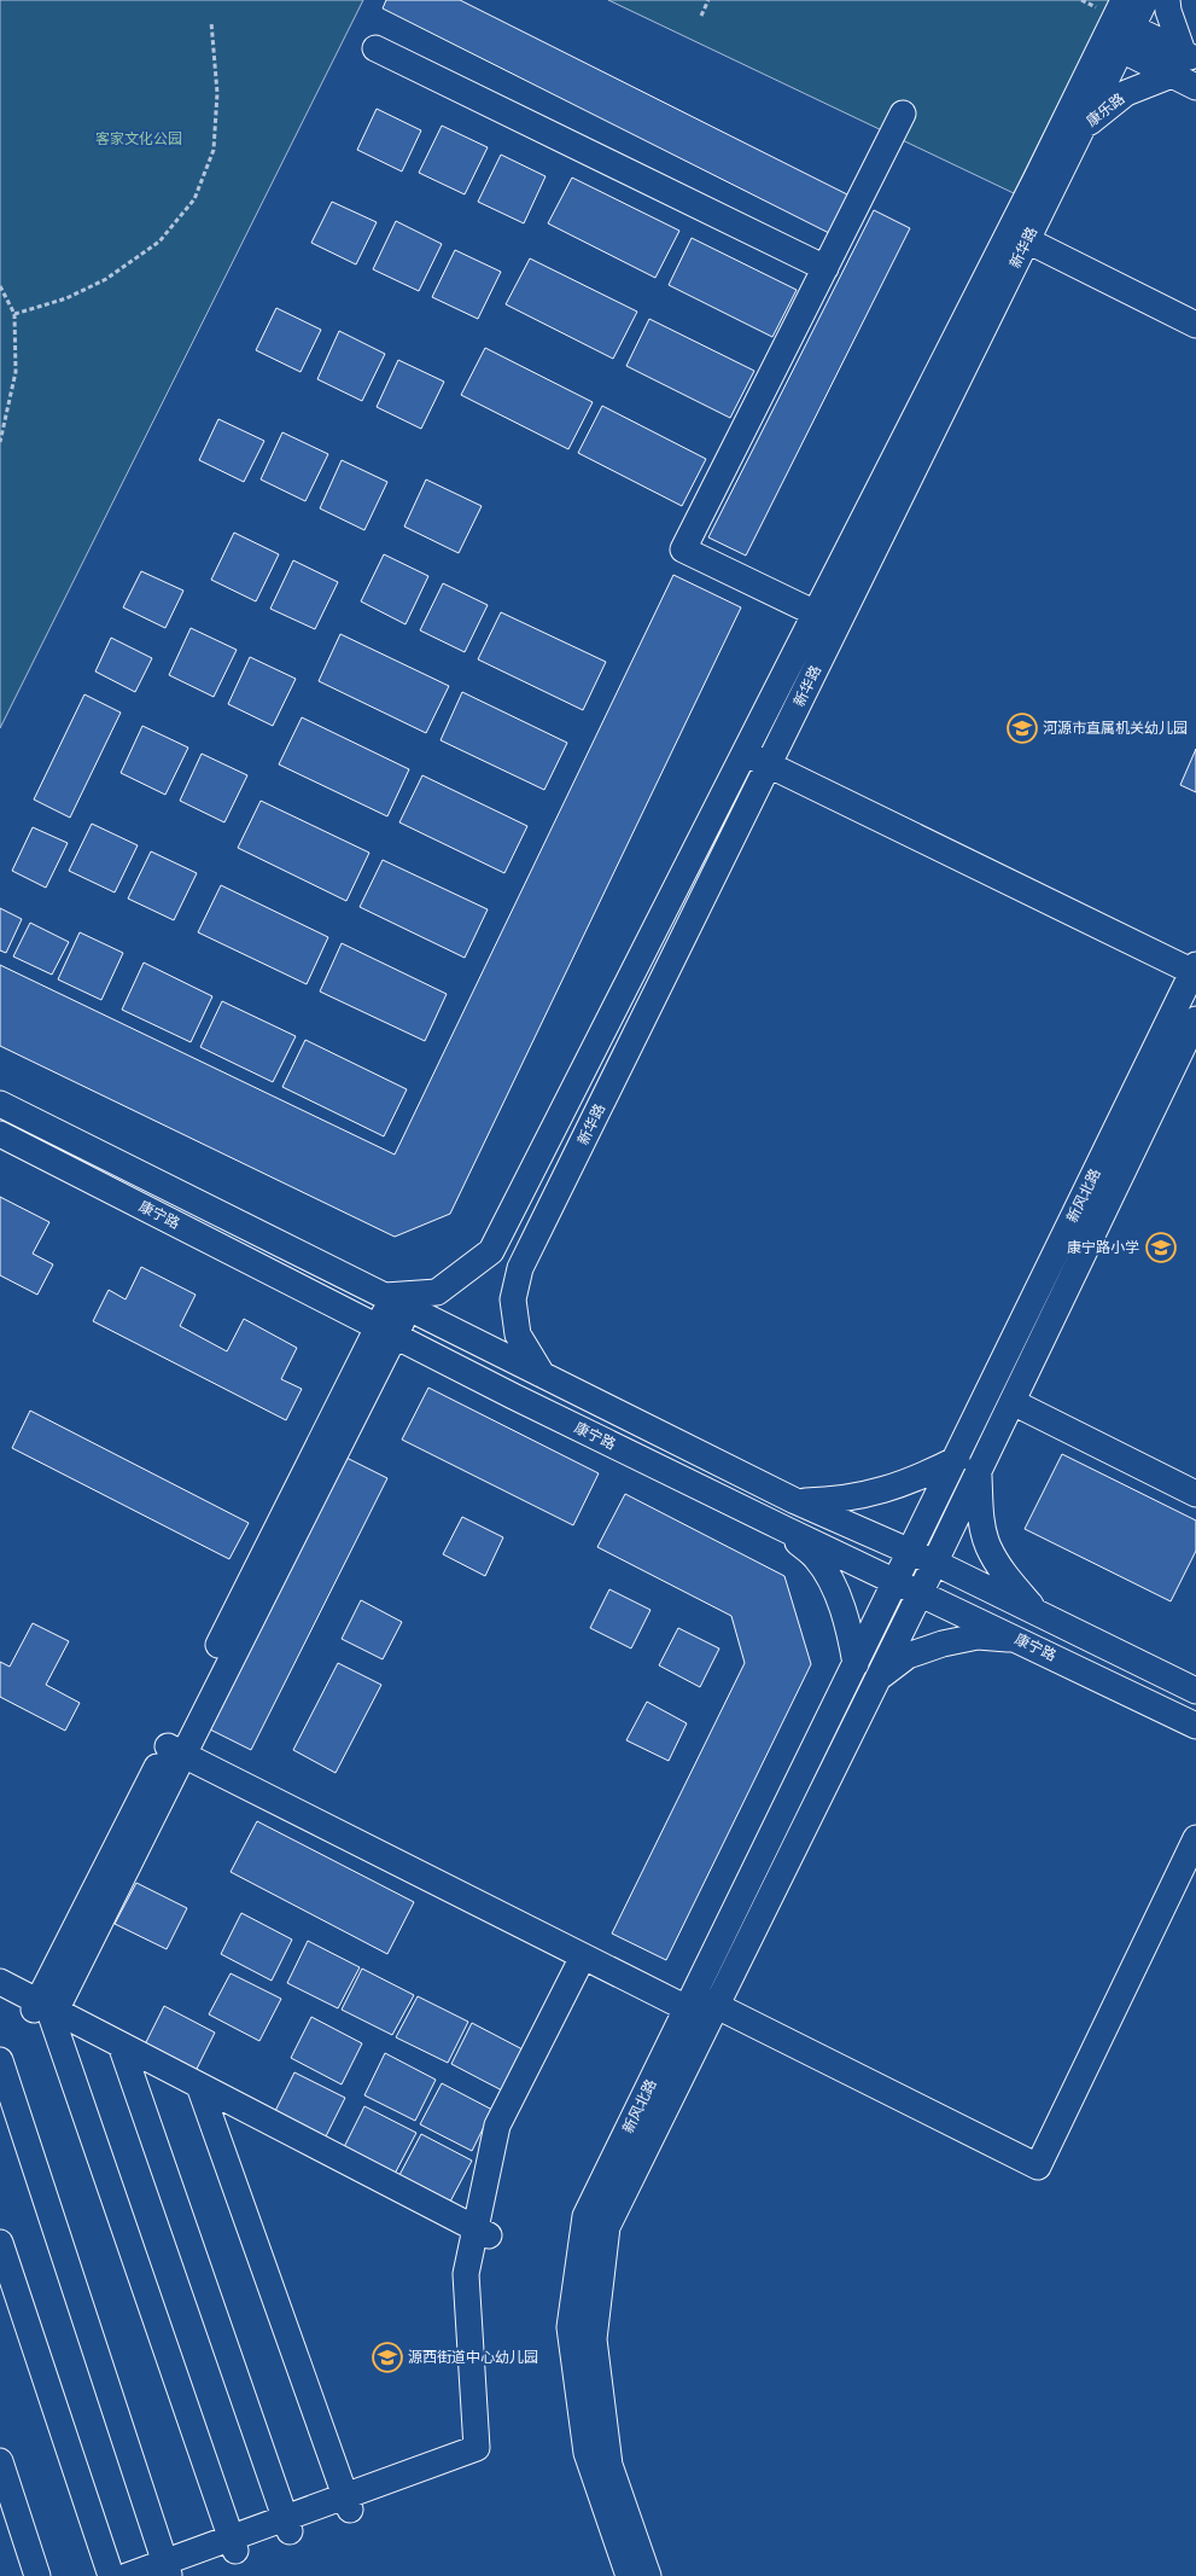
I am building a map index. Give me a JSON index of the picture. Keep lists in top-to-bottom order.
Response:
{
  "streets": {
    "street": [
      "康乐路",
      "新华路",
      "新风北路",
      "康宁路"
    ]
  },
  "crossings": [
    ["康乐路", "新华路"],
    ["新华路", "康宁路"],
    ["新风北路", "康宁路"]
  ],
  "parks": ["客家文化公园"],
  "places": {
    "school or university": ["河源市直属机关幼儿园", "康宁路小学", "源西街道中心幼儿园"]
  }
}
